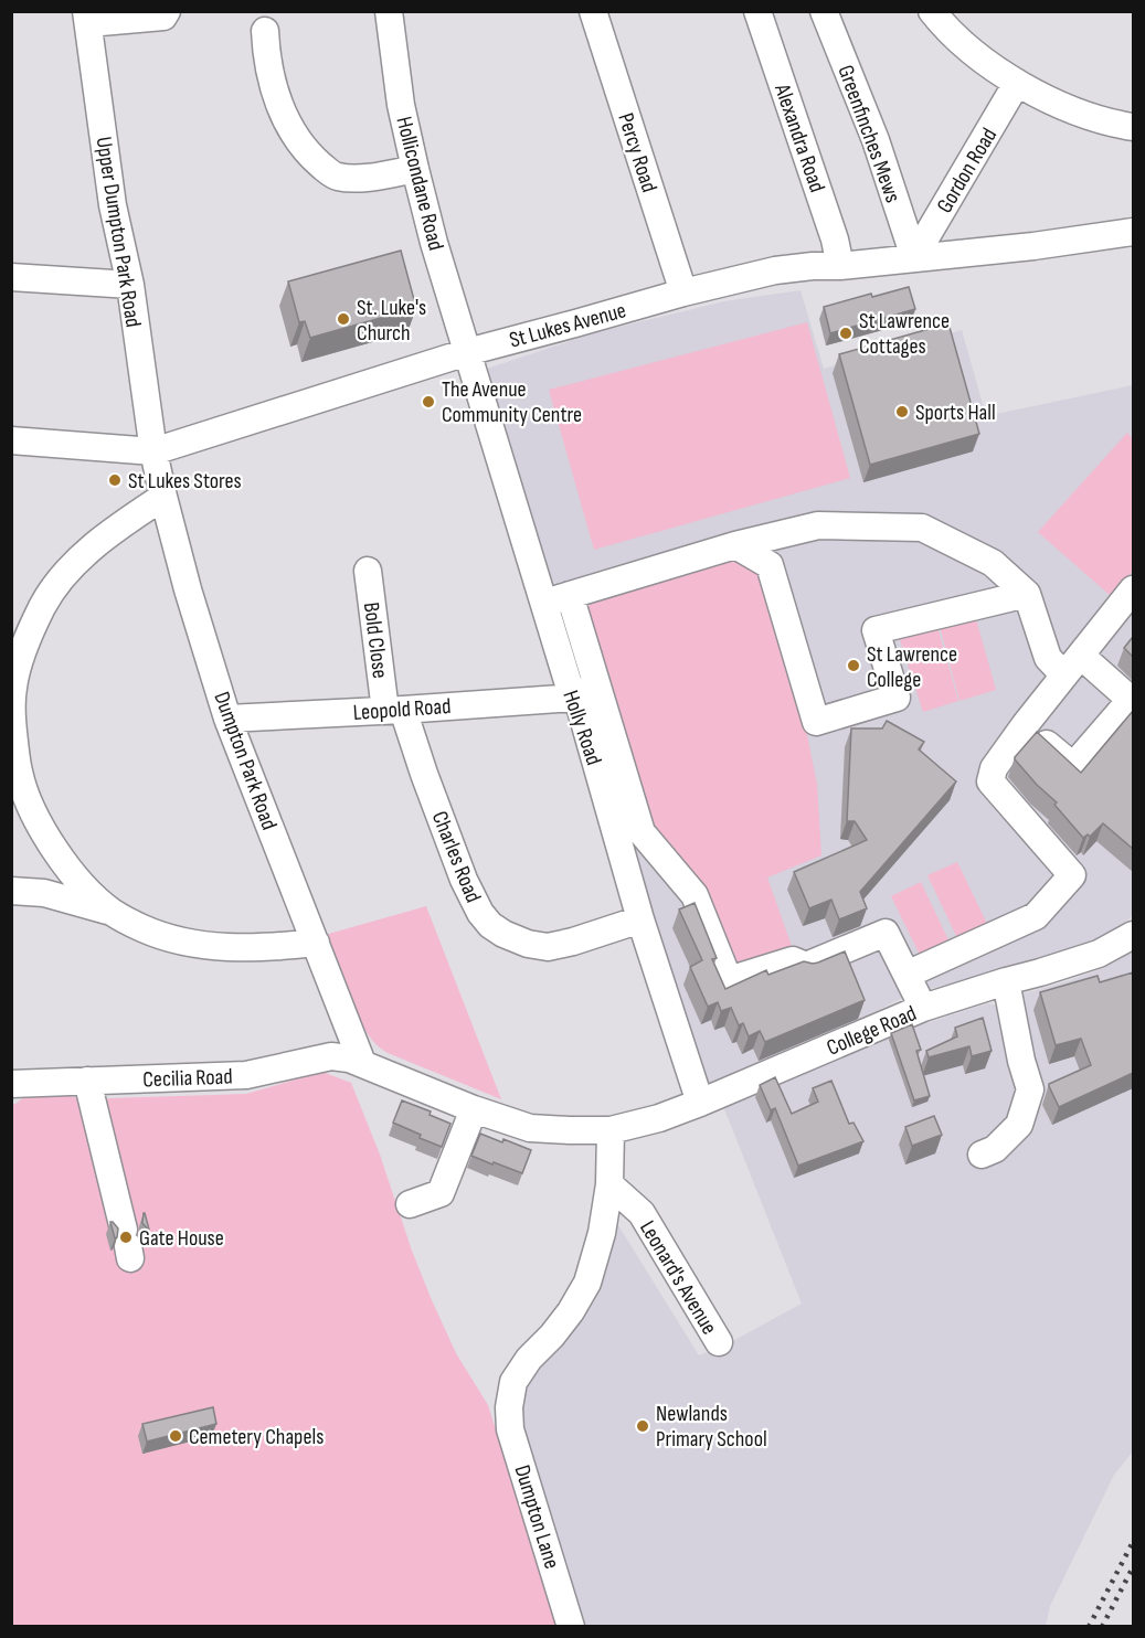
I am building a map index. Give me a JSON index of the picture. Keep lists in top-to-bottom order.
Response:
{
  "streets": {
    "street": [
      "Greenfinches Mews",
      "Alexandra Road",
      "Percy Road",
      "Gordon Road",
      "Hollicondane Road",
      "Upper Dumpton Park Road",
      "St Lukes Avenue",
      "Bold Close",
      "Leopold Road",
      "Holly Road",
      "Dumpton Park Road",
      "Charles Road",
      "College Road",
      "Cecilia Road",
      "Leonard's Avenue",
      "Dumpton Lane"
    ]
  },
  "crossings": [
    ["Greenfinches Mews", "Gordon Road"],
    ["Greenfinches Mews", "St Lukes Avenue"],
    ["Alexandra Road", "St Lukes Avenue"],
    ["Percy Road", "St Lukes Avenue"],
    ["Gordon Road", "St Lukes Avenue"],
    ["Hollicondane Road", "St Lukes Avenue"],
    ["Hollicondane Road", "Holly Road"],
    ["Upper Dumpton Park Road", "St Lukes Avenue"],
    ["Upper Dumpton Park Road", "Dumpton Park Road"],
    ["St Lukes Avenue", "Holly Road"],
    ["St Lukes Avenue", "Dumpton Park Road"],
    ["Bold Close", "Leopold Road"],
    ["Bold Close", "Charles Road"],
    ["Leopold Road", "Holly Road"],
    ["Leopold Road", "Dumpton Park Road"],
    ["Leopold Road", "Charles Road"],
    ["Holly Road", "Charles Road"],
    ["Holly Road", "College Road"],
    ["Dumpton Park Road", "College Road"],
    ["Dumpton Park Road", "Cecilia Road"],
    ["College Road", "Cecilia Road"],
    ["Leonard's Avenue", "Dumpton Lane"]
  ],
  "places": [
    "St. Luke's Church",
    "St Lawrence Cottages",
    "The Avenue Community Centre",
    "Sports Hall",
    "St Lukes Stores",
    "St Lawrence College",
    "Gate House",
    "Newlands Primary School",
    "Cemetery Chapels"
  ]
}
